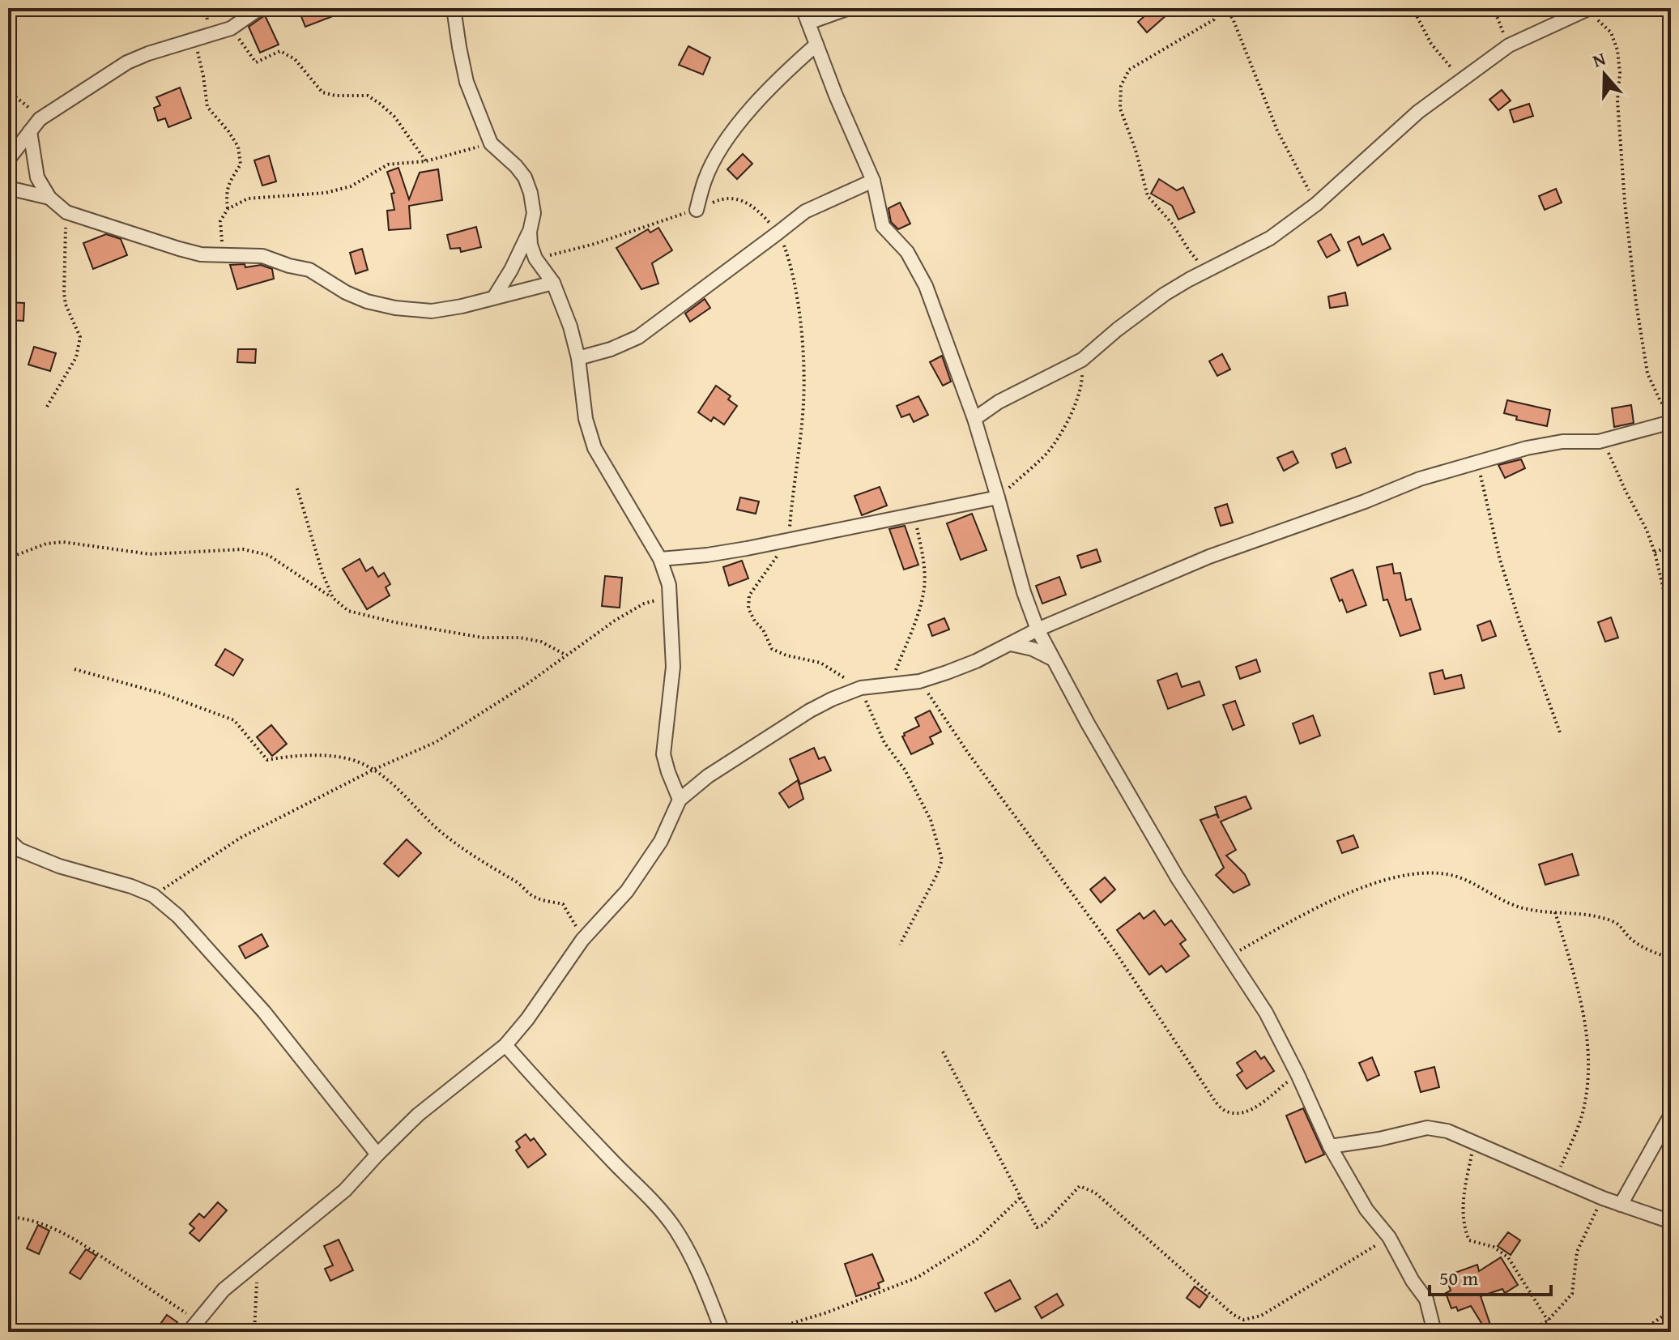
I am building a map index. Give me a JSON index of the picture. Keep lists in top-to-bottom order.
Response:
{
  "scale_bar": "50 m",
  "north": "top"
}
